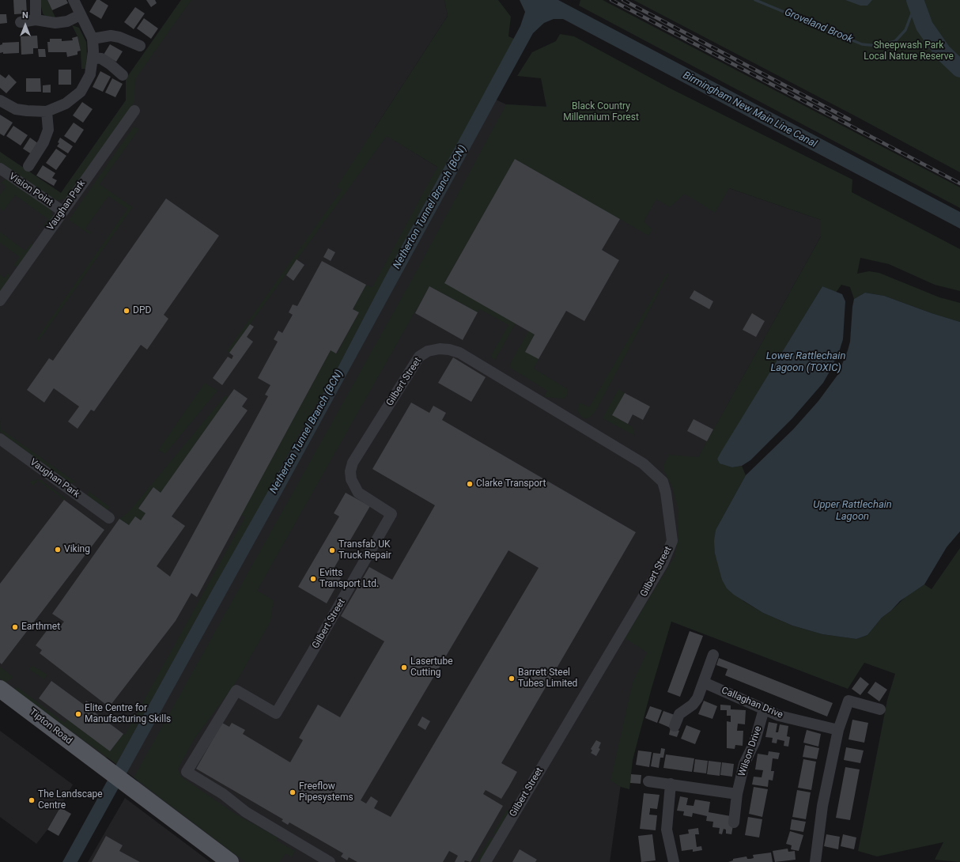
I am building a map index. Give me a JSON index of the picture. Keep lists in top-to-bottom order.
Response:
{
  "streets": {
    "main road": ["Tipton Road"],
    "street": [
      "Vision Point",
      "Vaughan Park",
      "Gilbert Street",
      "Callaghan Drive",
      "Wilson Drive"
    ]
  },
  "crossings": [
    ["Vision Point", "Vaughan Park"],
    ["Callaghan Drive", "Wilson Drive"]
  ],
  "water": [
    "Groveland Brook",
    "Birmingham New Main Line Canal",
    "Netherton Tunnel Branch (BCN)",
    "Lower Rattlechain Lagoon (TOXIC)",
    "Upper Rattlechain Lagoon"
  ],
  "parks": ["Sheepwash Park Local Nature Reserve", "Black Country Millennium Forest"],
  "places": [
    "DPD",
    "Clarke Transport",
    "Viking",
    "Transfab UK Truck Repair",
    "Evitts Transport Ltd.",
    "Earthmet",
    "Lasertube Cutting",
    "Barrett Steel Tubes Limited",
    "Elite Centre for Manufacturing Skills",
    "Freeflow Pipesystems",
    "The Landscape Centre"
  ],
  "north": "top"
}
